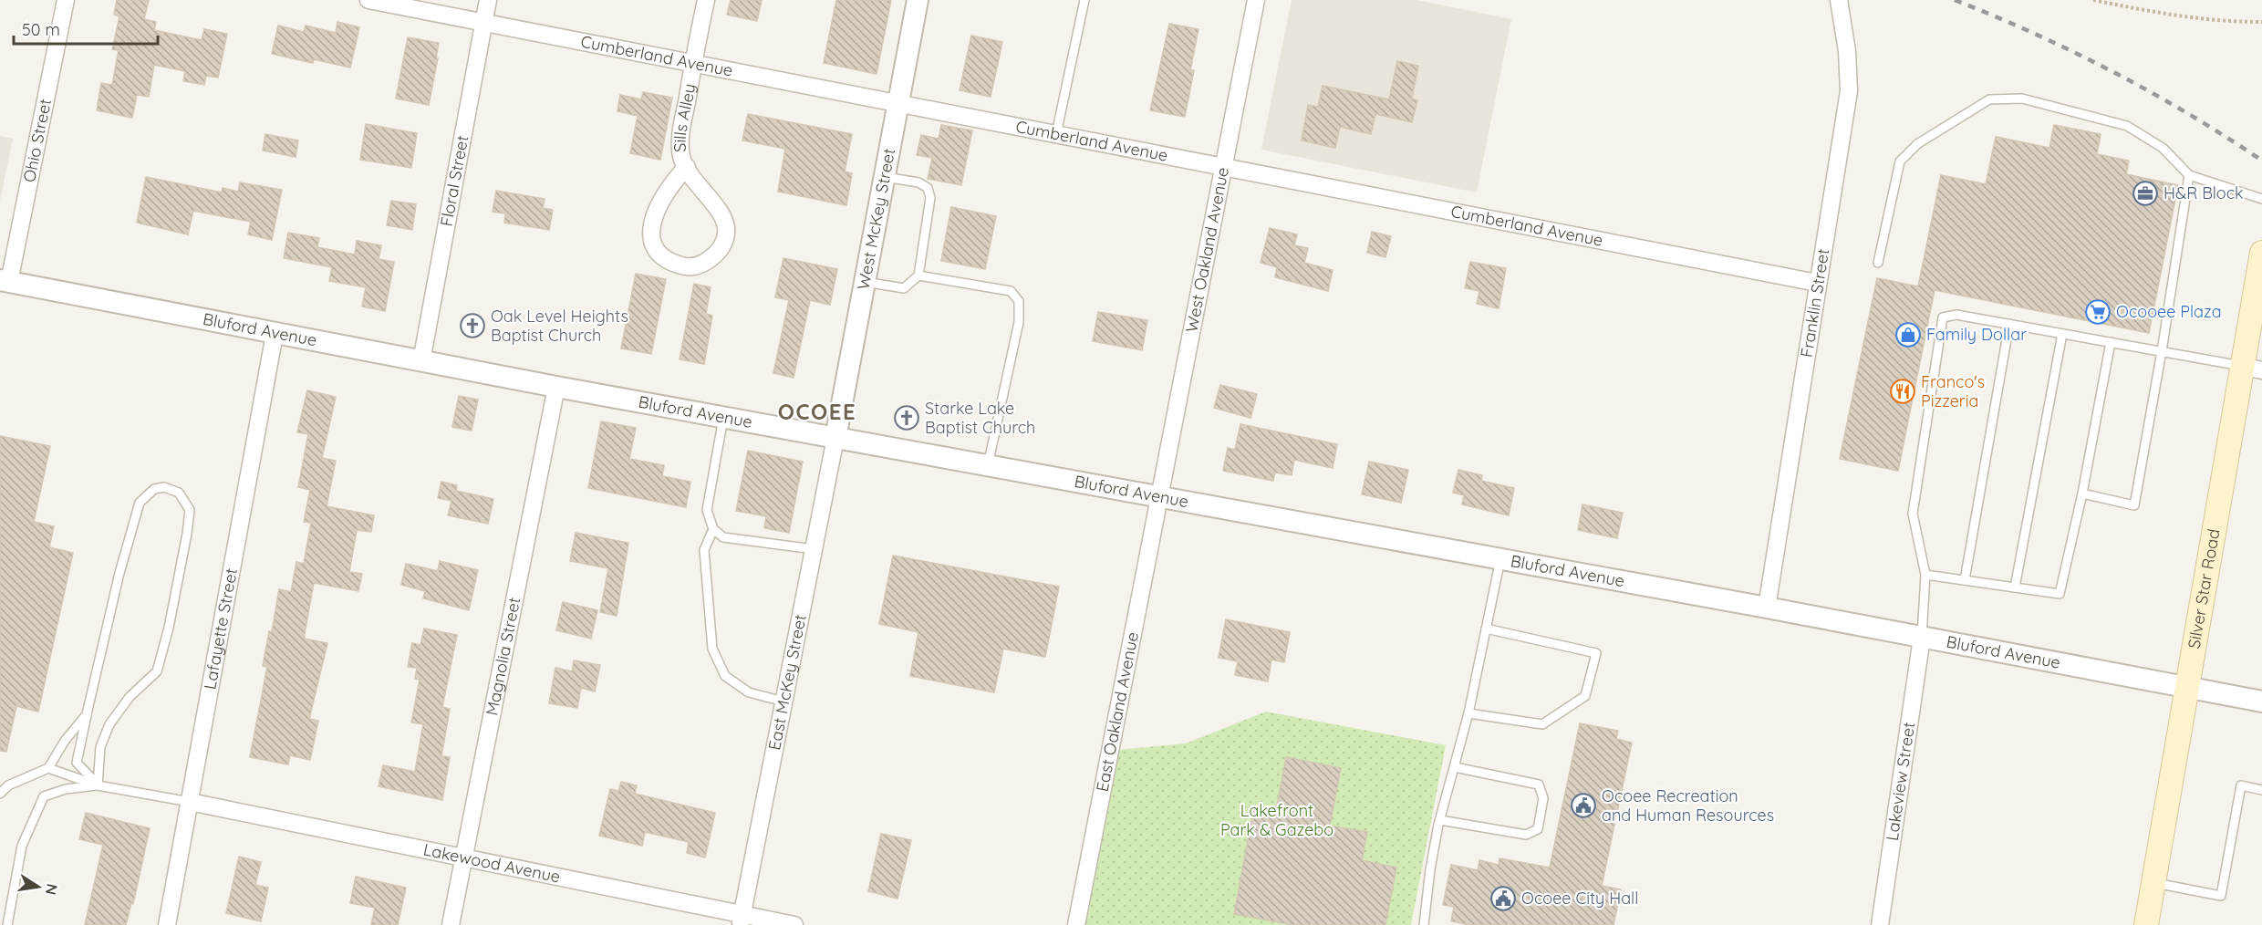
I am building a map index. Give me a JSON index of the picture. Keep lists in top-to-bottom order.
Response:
{
  "streets": {
    "main road": ["Silver Star Road"],
    "street": [
      "Cumberland Avenue",
      "Sills Alley",
      "Ohio Street",
      "Floral Street",
      "West McKey Street",
      "West Oakland Avenue",
      "Franklin Street",
      "Bluford Avenue",
      "Lafayette Street",
      "Magnolia Street",
      "East McKey Street",
      "East Oakland Avenue",
      "Lakeview Street",
      "Lakewood Avenue"
    ]
  },
  "crossings": [
    ["Cumberland Avenue", "Sills Alley"],
    ["Cumberland Avenue", "Floral Street"],
    ["Cumberland Avenue", "West McKey Street"],
    ["Cumberland Avenue", "West Oakland Avenue"],
    ["Cumberland Avenue", "Franklin Street"],
    ["Ohio Street", "Bluford Avenue"],
    ["Floral Street", "Bluford Avenue"],
    ["West McKey Street", "Bluford Avenue"],
    ["West McKey Street", "East McKey Street"],
    ["West Oakland Avenue", "Bluford Avenue"],
    ["West Oakland Avenue", "East Oakland Avenue"],
    ["Franklin Street", "Bluford Avenue"],
    ["Bluford Avenue", "Silver Star Road"],
    ["Bluford Avenue", "Lafayette Street"],
    ["Bluford Avenue", "Magnolia Street"],
    ["Bluford Avenue", "East McKey Street"],
    ["Bluford Avenue", "East Oakland Avenue"],
    ["Bluford Avenue", "Lakeview Street"],
    ["Lafayette Street", "Lakewood Avenue"],
    ["Magnolia Street", "Lakewood Avenue"],
    ["East McKey Street", "Lakewood Avenue"]
  ],
  "districts": ["OCOEE"],
  "parks": ["Lakefront Park & Gazebo"],
  "places": {
    "office": ["H&R Block"],
    "supermarket": ["Ocooee Plaza"],
    "church": ["Oak Level Heights Baptist Church", "Starke Lake Baptist Church"],
    "shop": ["Family Dollar"],
    "restaurant": ["Franco's Pizzeria"],
    "public building": ["Ocoee Recreation and Human Resources", "Ocoee City Hall"]
  },
  "scale_bar": "50 m",
  "north": "right"
}
